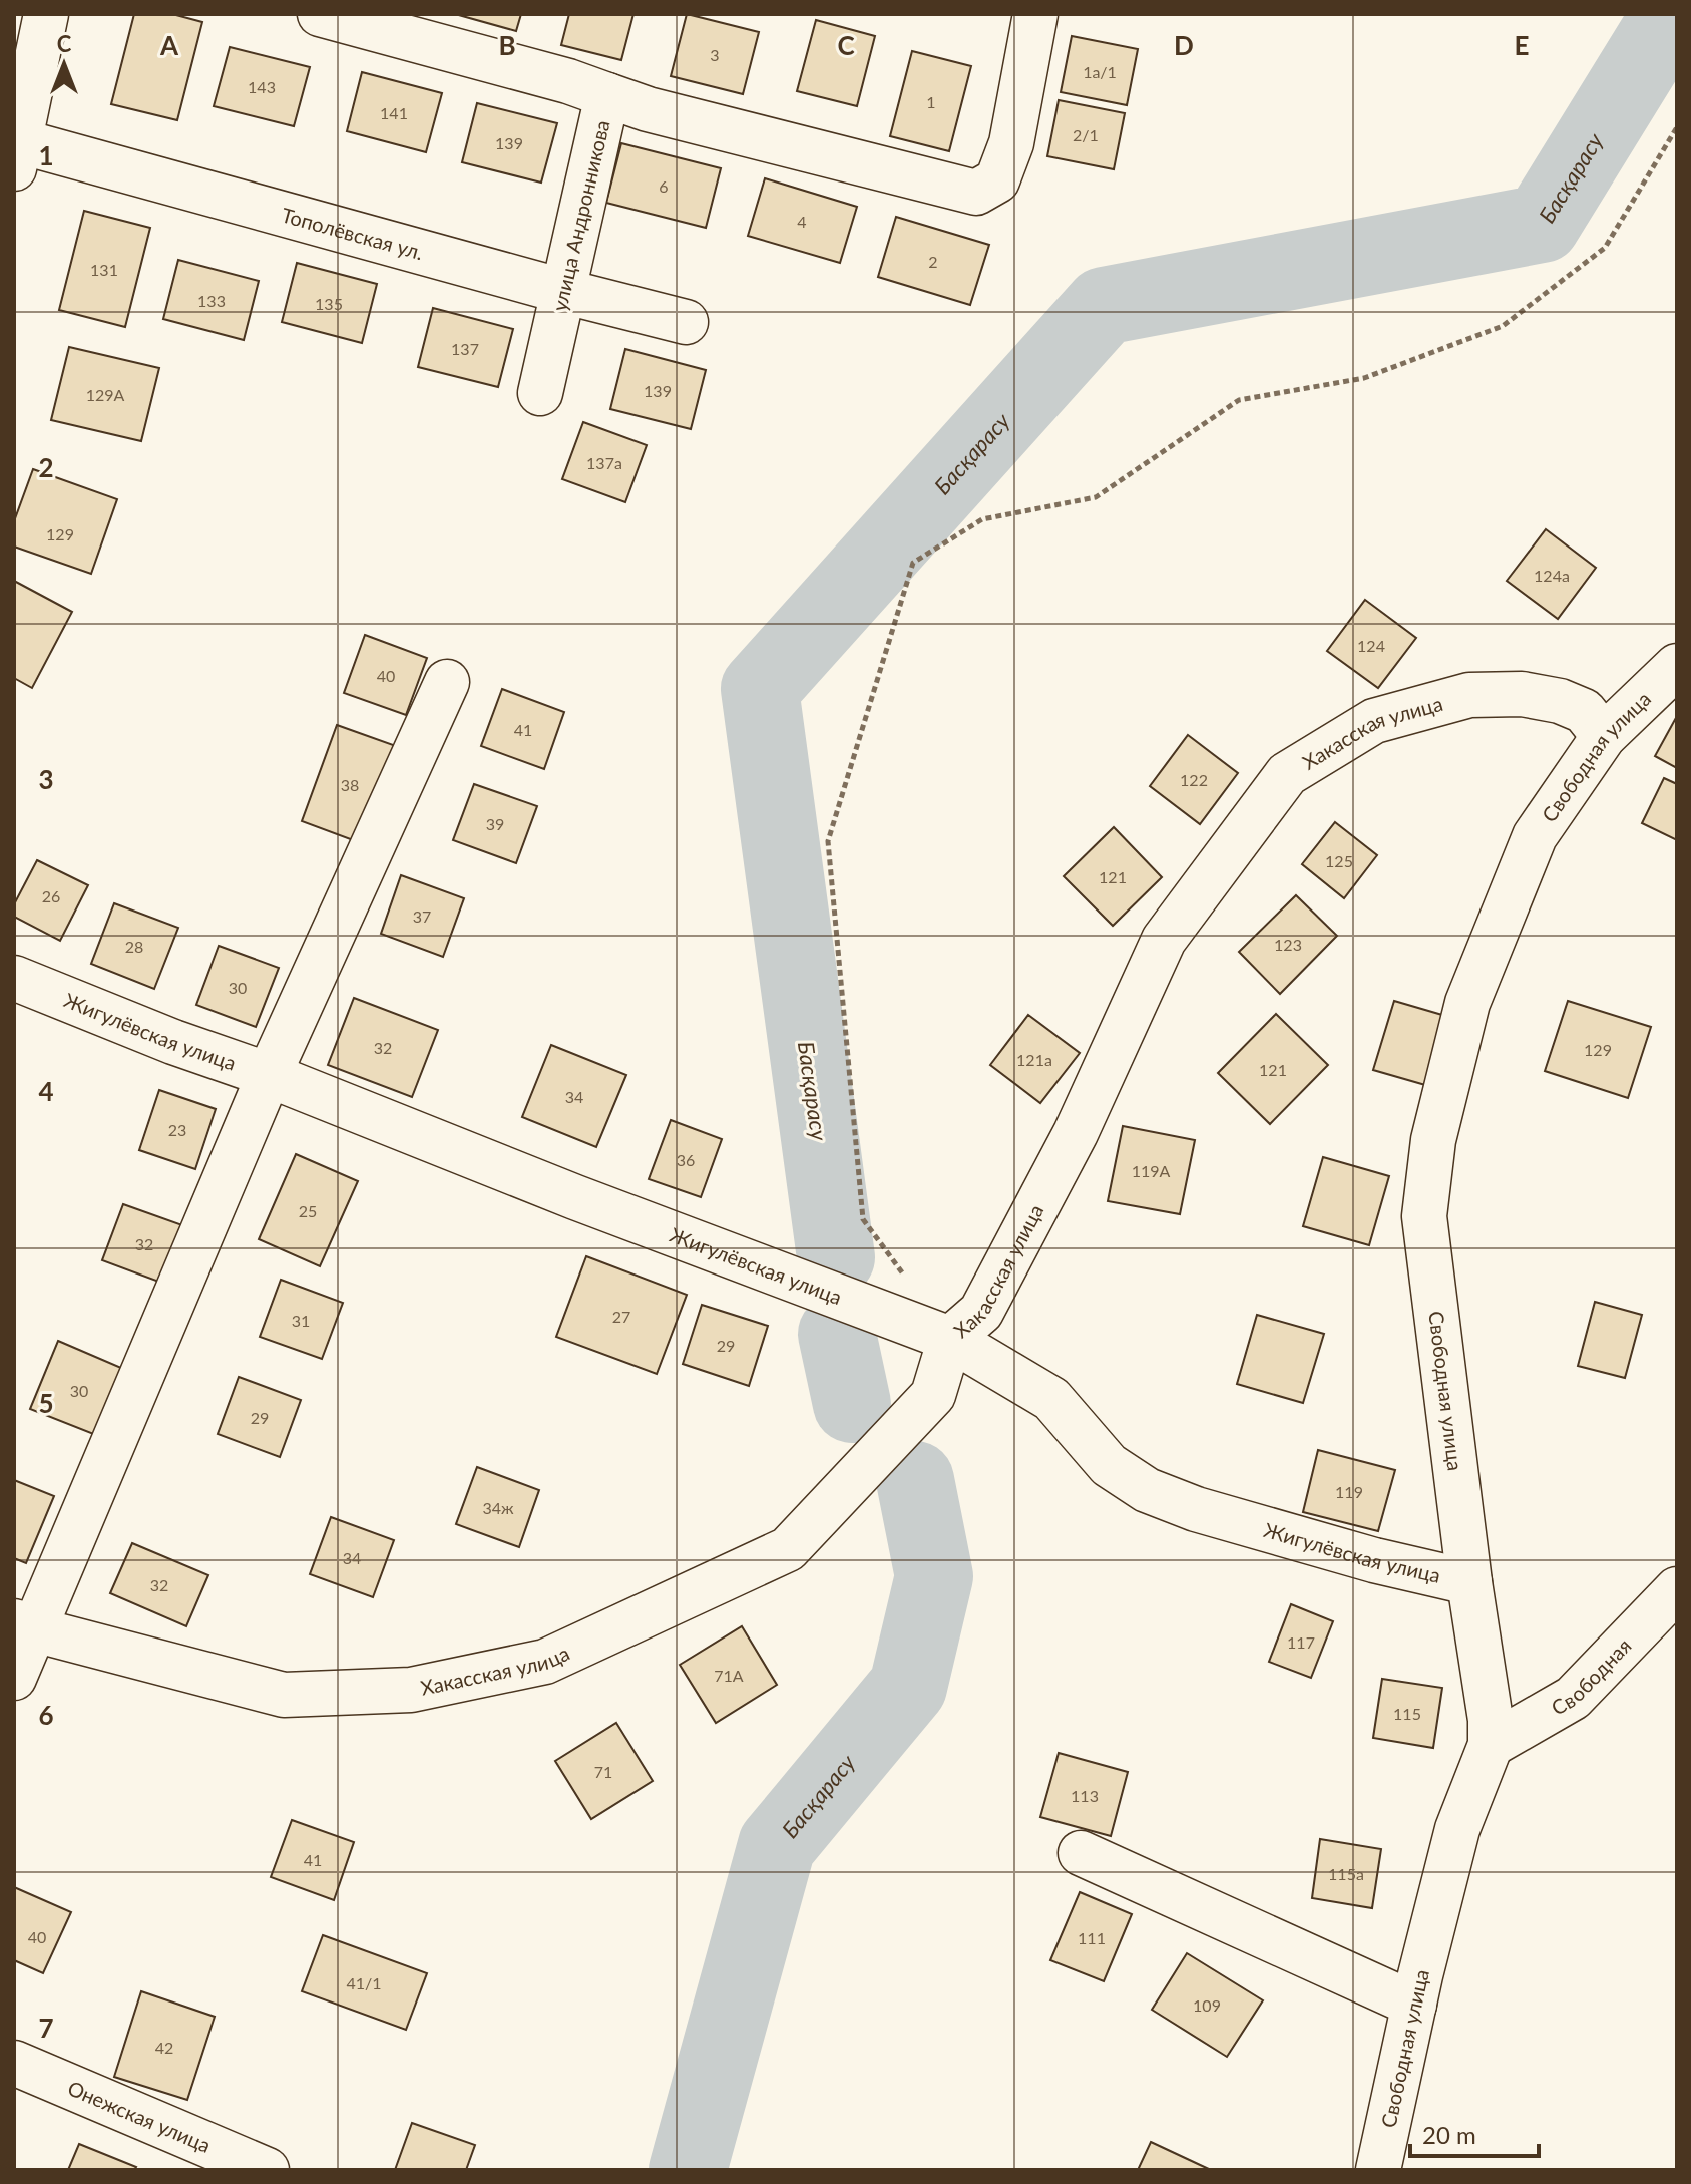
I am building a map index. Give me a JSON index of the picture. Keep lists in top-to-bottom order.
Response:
{
  "streets": {
    "street": [
      "улица Андронникова",
      "Тополёвская ул.",
      "Хакасская улица",
      "Свободная улица",
      "Жигулёвская улица",
      "Свободная",
      "Онежская улица"
    ]
  },
  "crossings": [
    ["улица Андронникова", "Тополёвская ул."],
    ["Хакасская улица", "Свободная улица"],
    ["Хакасская улица", "Жигулёвская улица"],
    ["Свободная улица", "Жигулёвская улица"],
    ["Свободная улица", "Свободная"]
  ],
  "water": ["Басқарасу"],
  "house_numbers": [
    "3",
    "1а/1",
    "143",
    "1",
    "141",
    "2/1",
    "139",
    "6",
    "4",
    "2",
    "131",
    "133",
    "135",
    "137",
    "139",
    "129А",
    "137а",
    "129",
    "124а",
    "124",
    "40",
    "41",
    "122",
    "38",
    "39",
    "125",
    "121",
    "26",
    "37",
    "123",
    "28",
    "30",
    "32",
    "129",
    "121а",
    "121",
    "34",
    "23",
    "36",
    "119А",
    "25",
    "32",
    "27",
    "31",
    "29",
    "30",
    "29",
    "119",
    "34ж",
    "34",
    "32",
    "117",
    "71А",
    "115",
    "71",
    "113",
    "41",
    "115а",
    "40",
    "111",
    "41/1",
    "109",
    "42"
  ],
  "scale_bar": "20 m",
  "north": "top",
  "grid": {
    "columns": [
      "A",
      "B",
      "C",
      "D",
      "E"
    ],
    "rows": [
      "1",
      "2",
      "3",
      "4",
      "5",
      "6",
      "7"
    ]
  }
}
